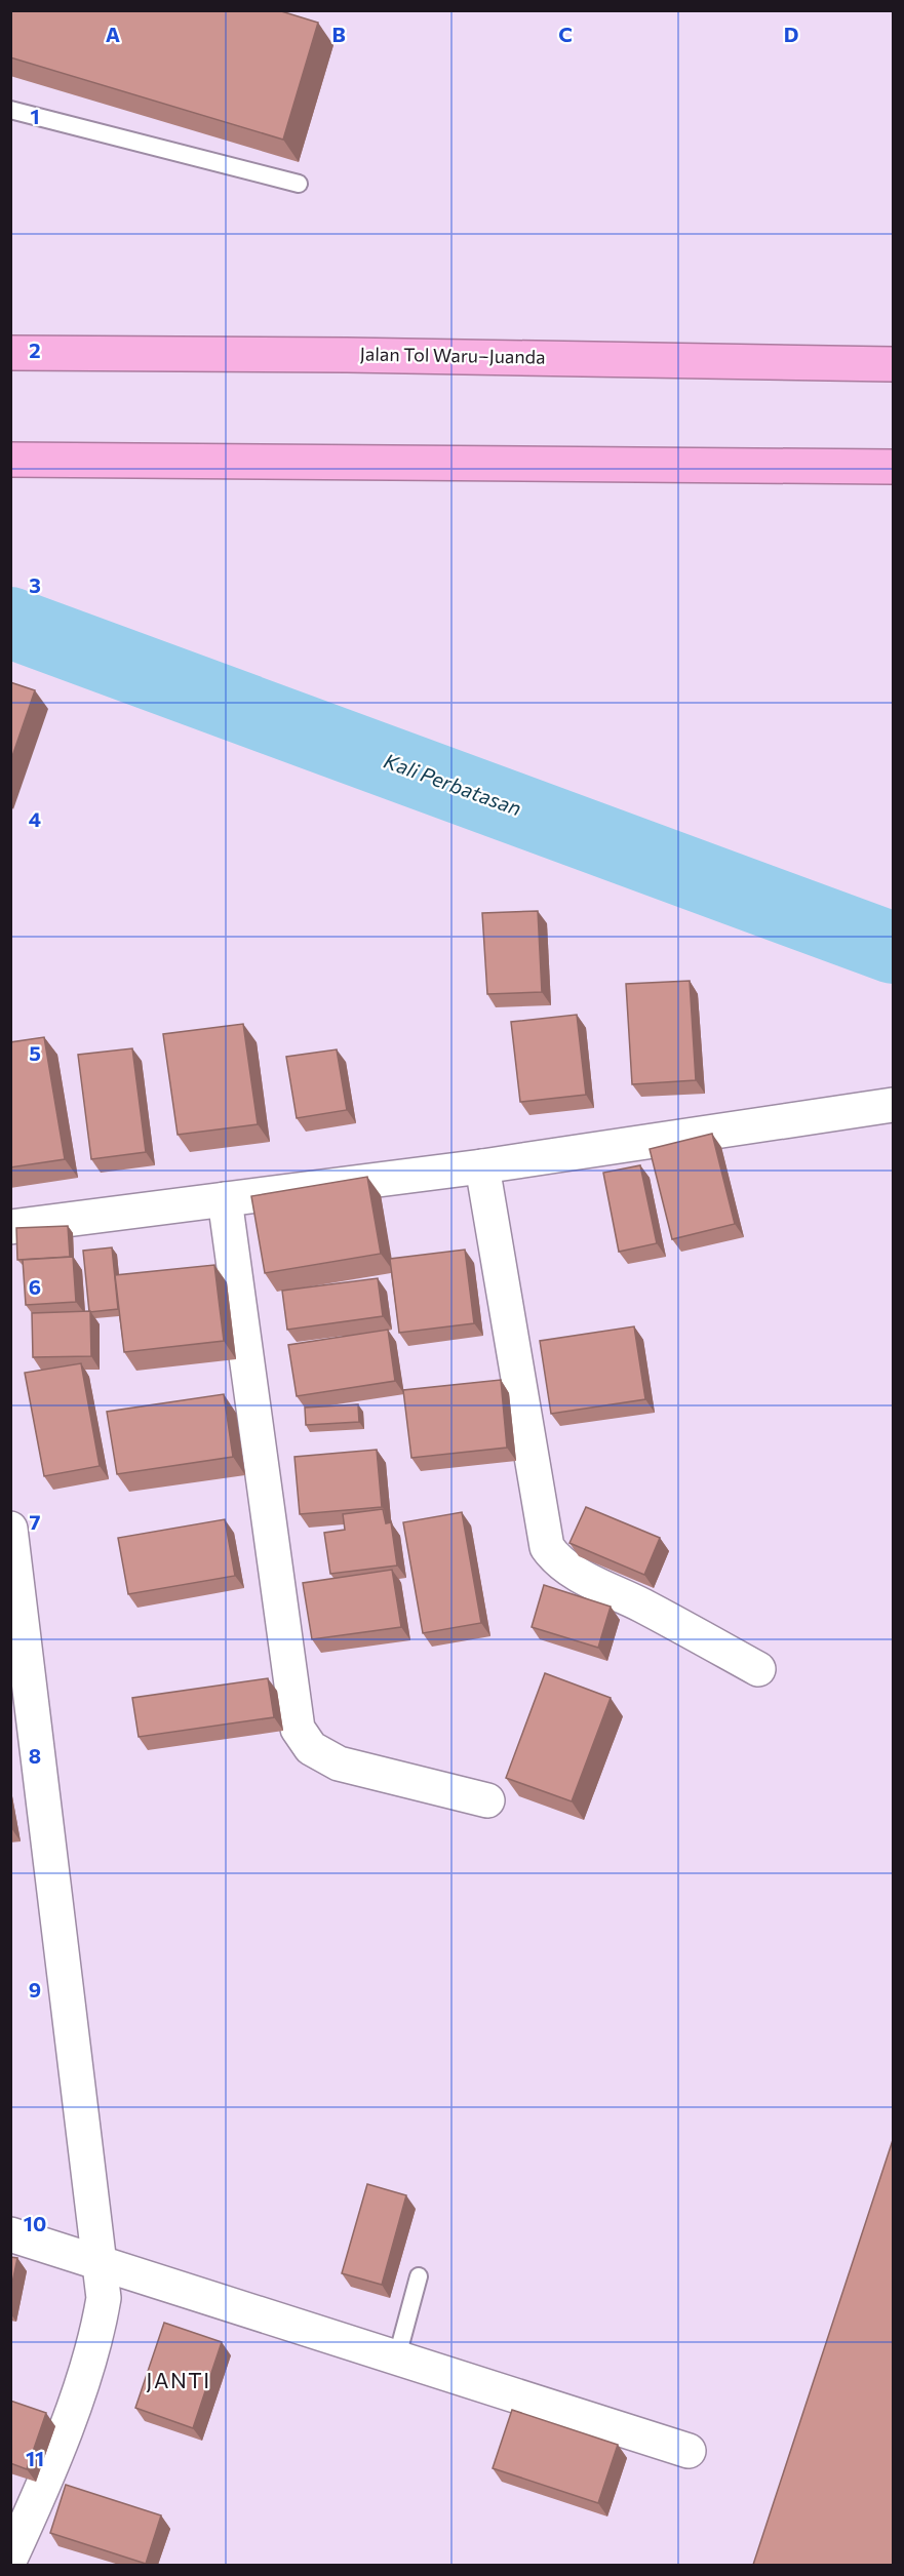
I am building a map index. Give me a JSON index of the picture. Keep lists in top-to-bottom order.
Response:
{
  "streets": {
    "highway": ["Jalan Tol Waru–Juanda"]
  },
  "districts": ["JANTI"],
  "water": ["Kali Perbatasan"],
  "grid": {
    "columns": [
      "A",
      "B",
      "C",
      "D"
    ],
    "rows": [
      "1",
      "2",
      "3",
      "4",
      "5",
      "6",
      "7",
      "8",
      "9",
      "10",
      "11"
    ]
  }
}
